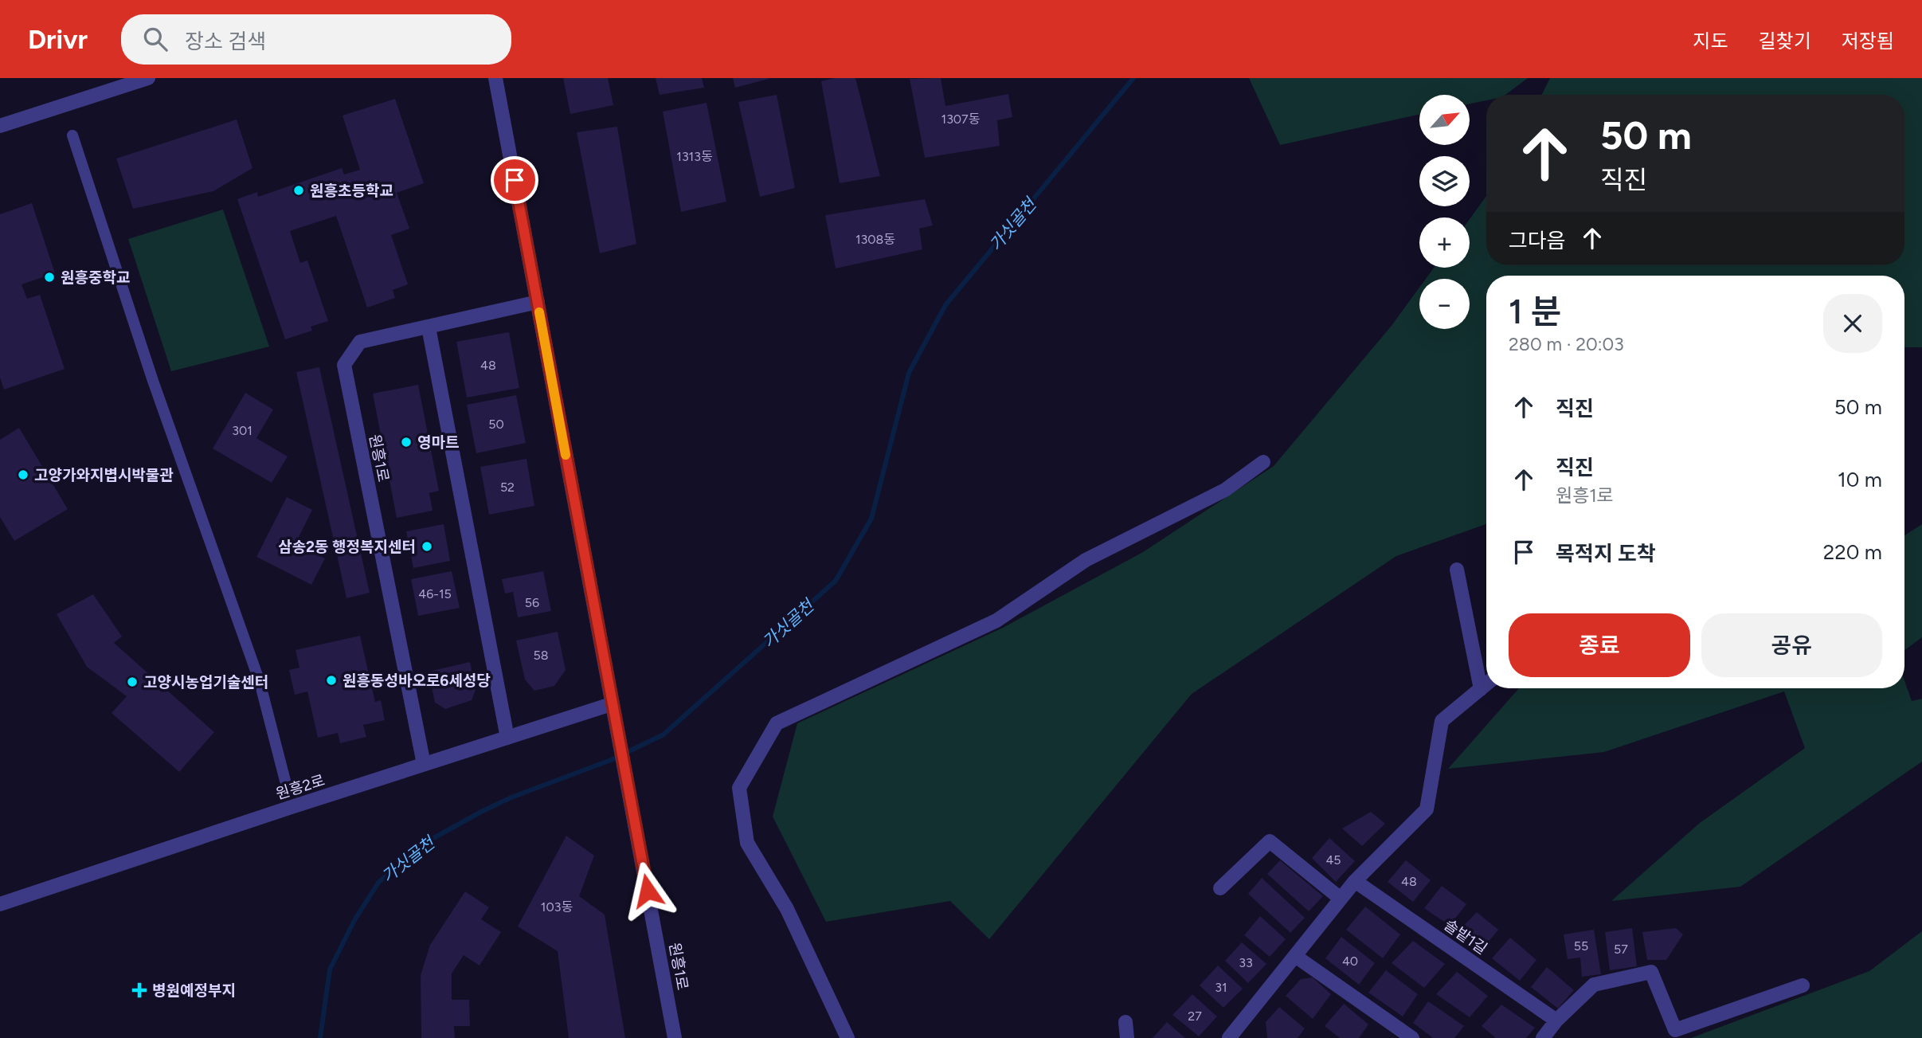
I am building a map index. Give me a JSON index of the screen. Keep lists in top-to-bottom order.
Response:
{
  "streets": {
    "street": ["원흥1로", "원흥2로", "솔밭1길"]
  },
  "crossings": [
    ["원흥1로", "원흥2로"]
  ],
  "water": ["가싯골천"],
  "places": {
    "other": [
      "원흥초등학교",
      "원흥중학교",
      "영마트",
      "고양가와지볍시박물관",
      "삼송2동 행정복지센터",
      "원흥동성바오로6세성당",
      "고양시농업기술센터"
    ],
    "health": ["병원예정부지"]
  },
  "house_numbers": [
    "1307동",
    "1313동",
    "1308동",
    "48",
    "50",
    "301",
    "52",
    "46-15",
    "56",
    "58",
    "45",
    "48",
    "103동",
    "55",
    "57",
    "40",
    "33",
    "31",
    "27"
  ],
  "north": "top right",
  "page": {
    "header": "Drivr",
    "search": "장소 검색",
    "nav": ["지도", "길찾기", "저장됨"],
    "map_buttons": ["+", "−"],
    "turn": ["50 m", "직진"],
    "then": "그다음",
    "heading": ["1 분", "280 m · 20:03"],
    "list": [
      {
        "name": "직진",
        "value": "50 m"
      },
      {
        "name": "직진",
        "note": "원흥1로",
        "value": "10 m"
      },
      {
        "name": "목적지 도착",
        "value": "220 m"
      }
    ],
    "buttons": ["종료", "공유"]
  }
}
